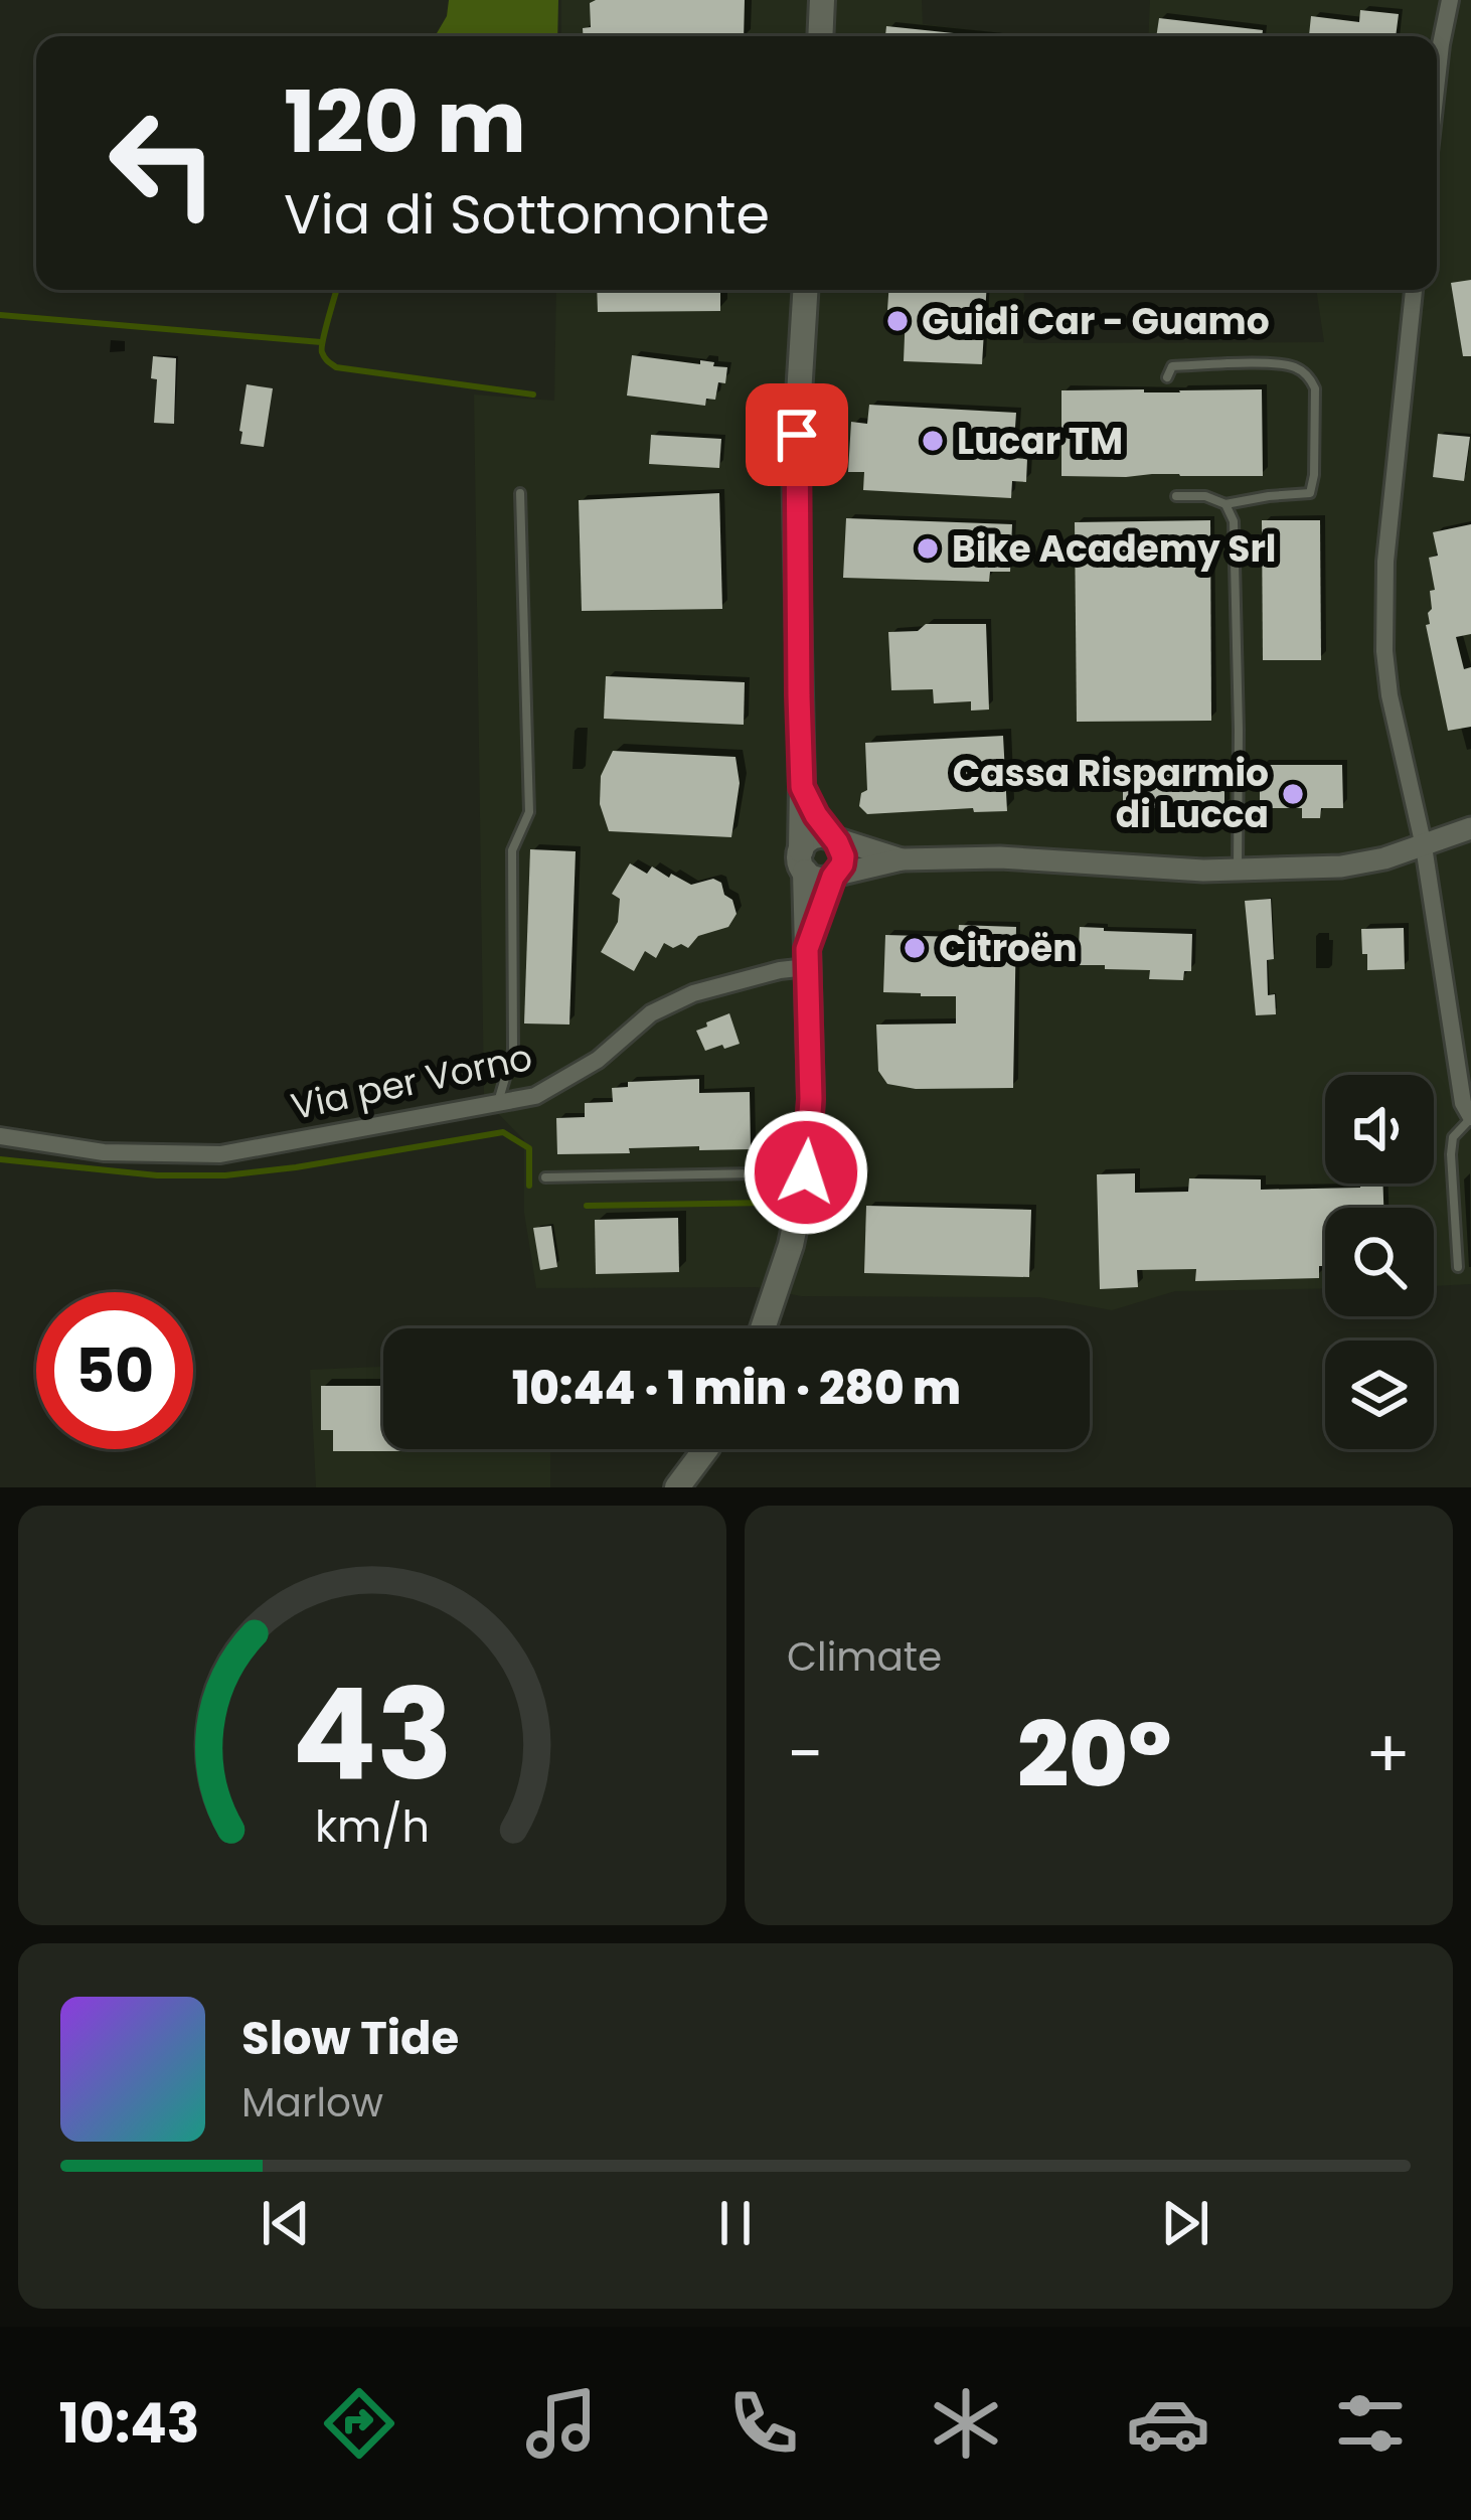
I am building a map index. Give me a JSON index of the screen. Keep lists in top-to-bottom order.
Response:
{
  "streets": {
    "street": ["Via per Vorno"]
  },
  "places": [
    "Guidi Car - Guamo",
    "Lucar TM",
    "Bike Academy Srl",
    "Cassa Risparmio di Lucca",
    "Citroën"
  ],
  "page": {
    "turn": ["120 m", "Via di Sottomonte"],
    "limit": "50",
    "trip": "10:44 · 1 min · 280 m",
    "tile": "Climate",
    "heat": ["−", "20°", "+"],
    "song": ["Slow Tide", "Marlow"],
    "tabs": "10:43",
    "gauge": ["43", "km/h"]
  }
}
